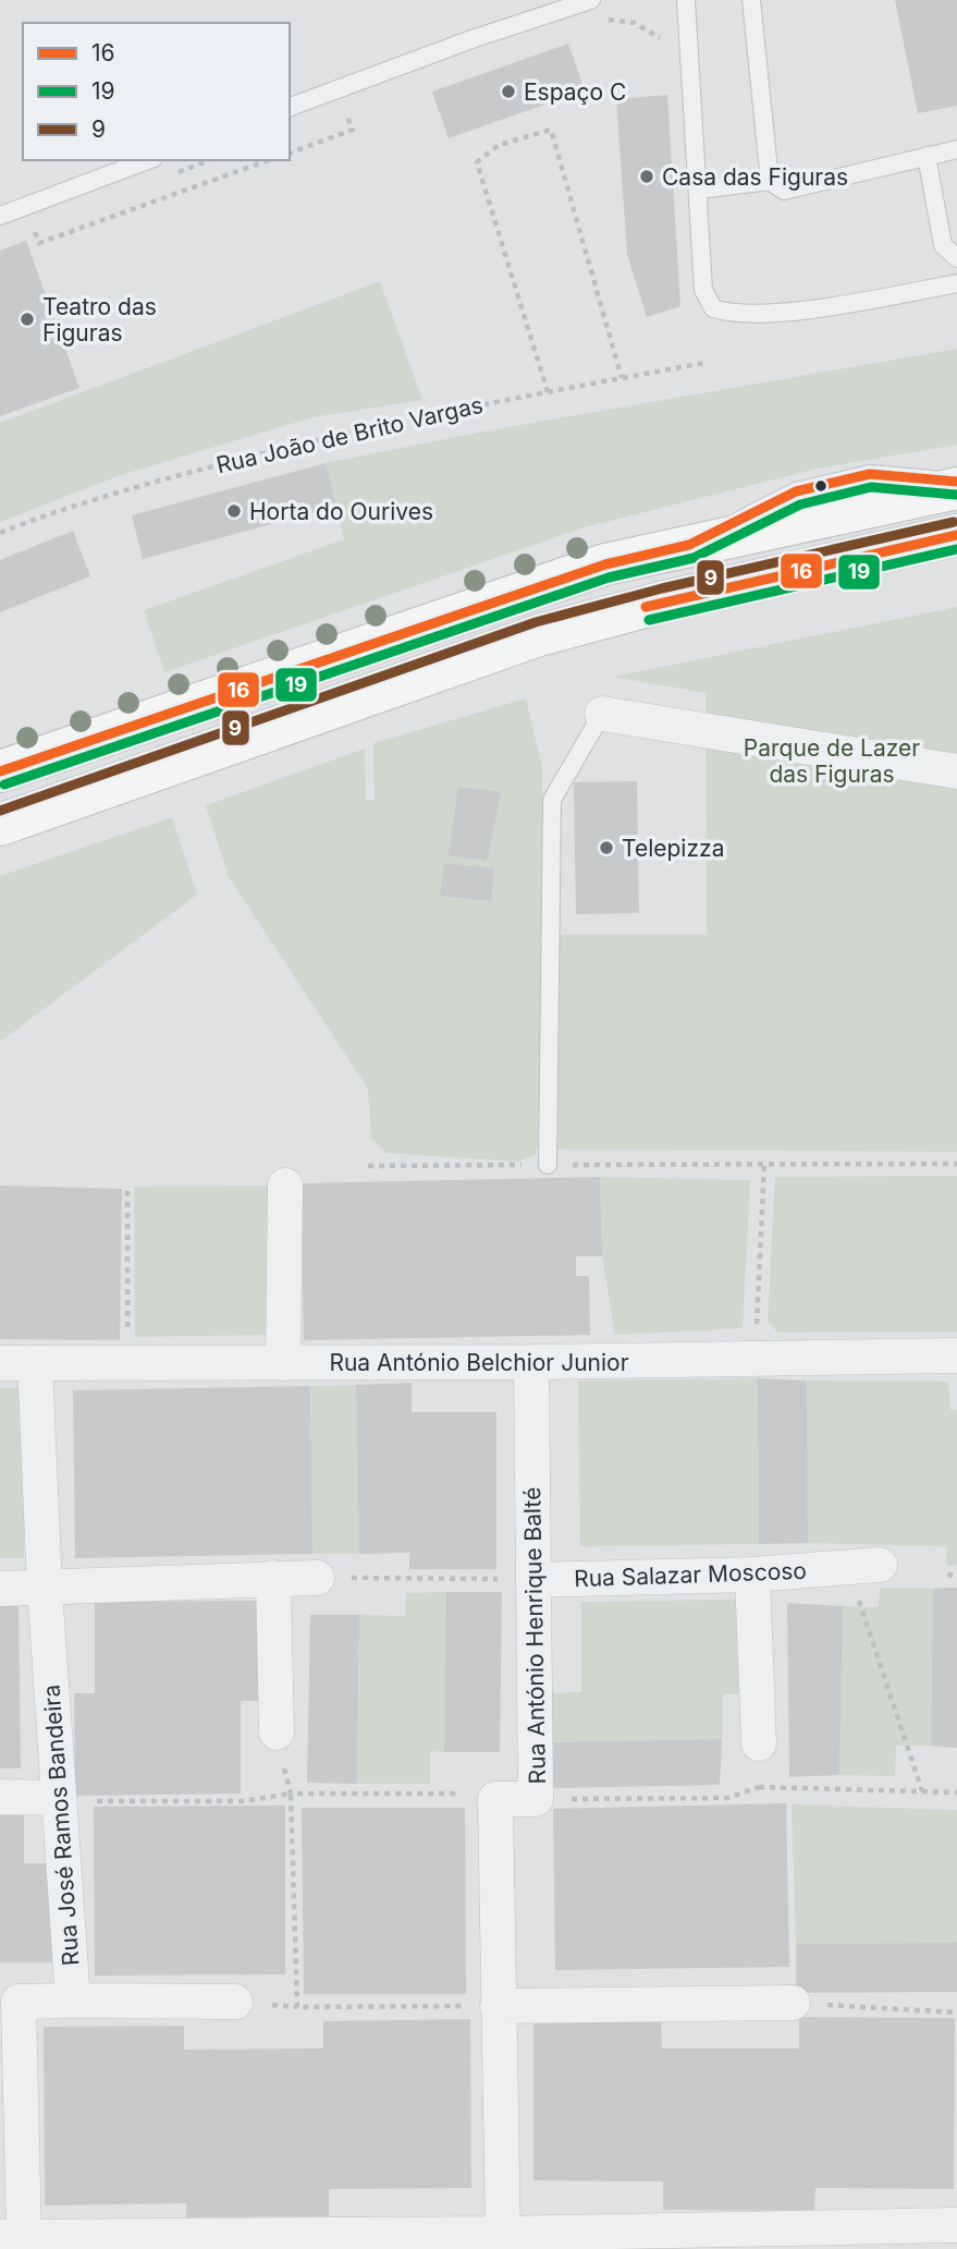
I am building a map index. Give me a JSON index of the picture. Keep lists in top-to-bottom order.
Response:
{
  "streets": {
    "street": [
      "Rua António Belchior Junior",
      "Rua Salazar Moscoso",
      "Rua António Henrique Balté",
      "Rua José Ramos Bandeira"
    ],
    "path": ["Rua João de Brito Vargas"]
  },
  "crossings": [
    ["Rua António Belchior Junior", "Rua António Henrique Balté"],
    ["Rua António Belchior Junior", "Rua José Ramos Bandeira"],
    ["Rua Salazar Moscoso", "Rua António Henrique Balté"]
  ],
  "parks": ["Parque de Lazer das Figuras"],
  "places": [
    "Espaço C",
    "Casa das Figuras",
    "Teatro das Figuras",
    "Horta do Ourives",
    "Telepizza"
  ],
  "lines": ["transit line 16", "transit line 19", "transit line 9"],
  "legend": ["16", "19", "9"]
}
